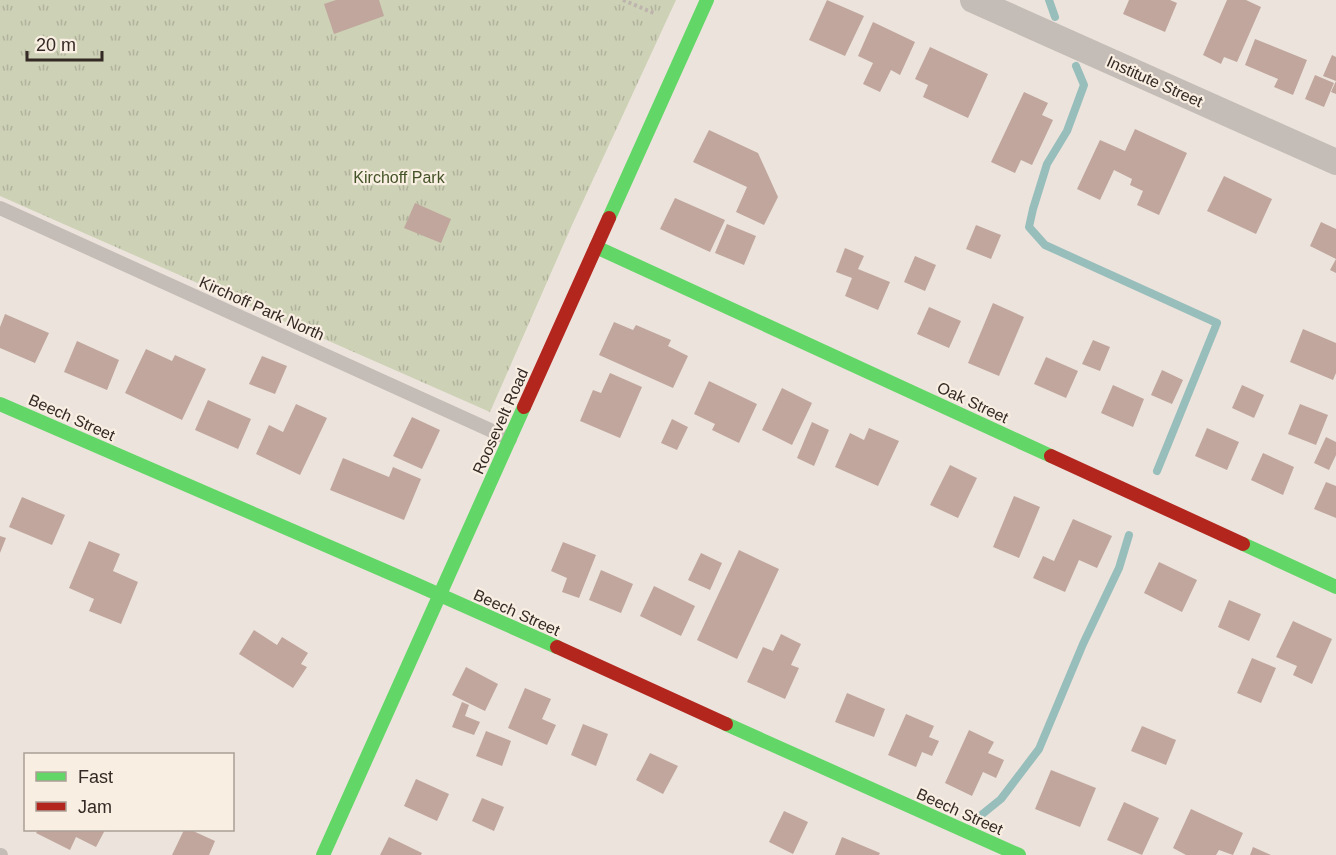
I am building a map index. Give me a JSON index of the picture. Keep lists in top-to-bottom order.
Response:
{
  "streets": {
    "street": [
      "Institute Street",
      "Oak Street",
      "Beech Street",
      "Roosevelt Road"
    ],
    "lane": ["Kirchoff Park North"]
  },
  "crossings": [
    ["Kirchoff Park North", "Roosevelt Road"],
    ["Oak Street", "Roosevelt Road"],
    ["Beech Street", "Roosevelt Road"]
  ],
  "parks": ["Kirchoff Park"],
  "legend": ["Fast", "Jam"],
  "scale_bar": "20 m"
}
